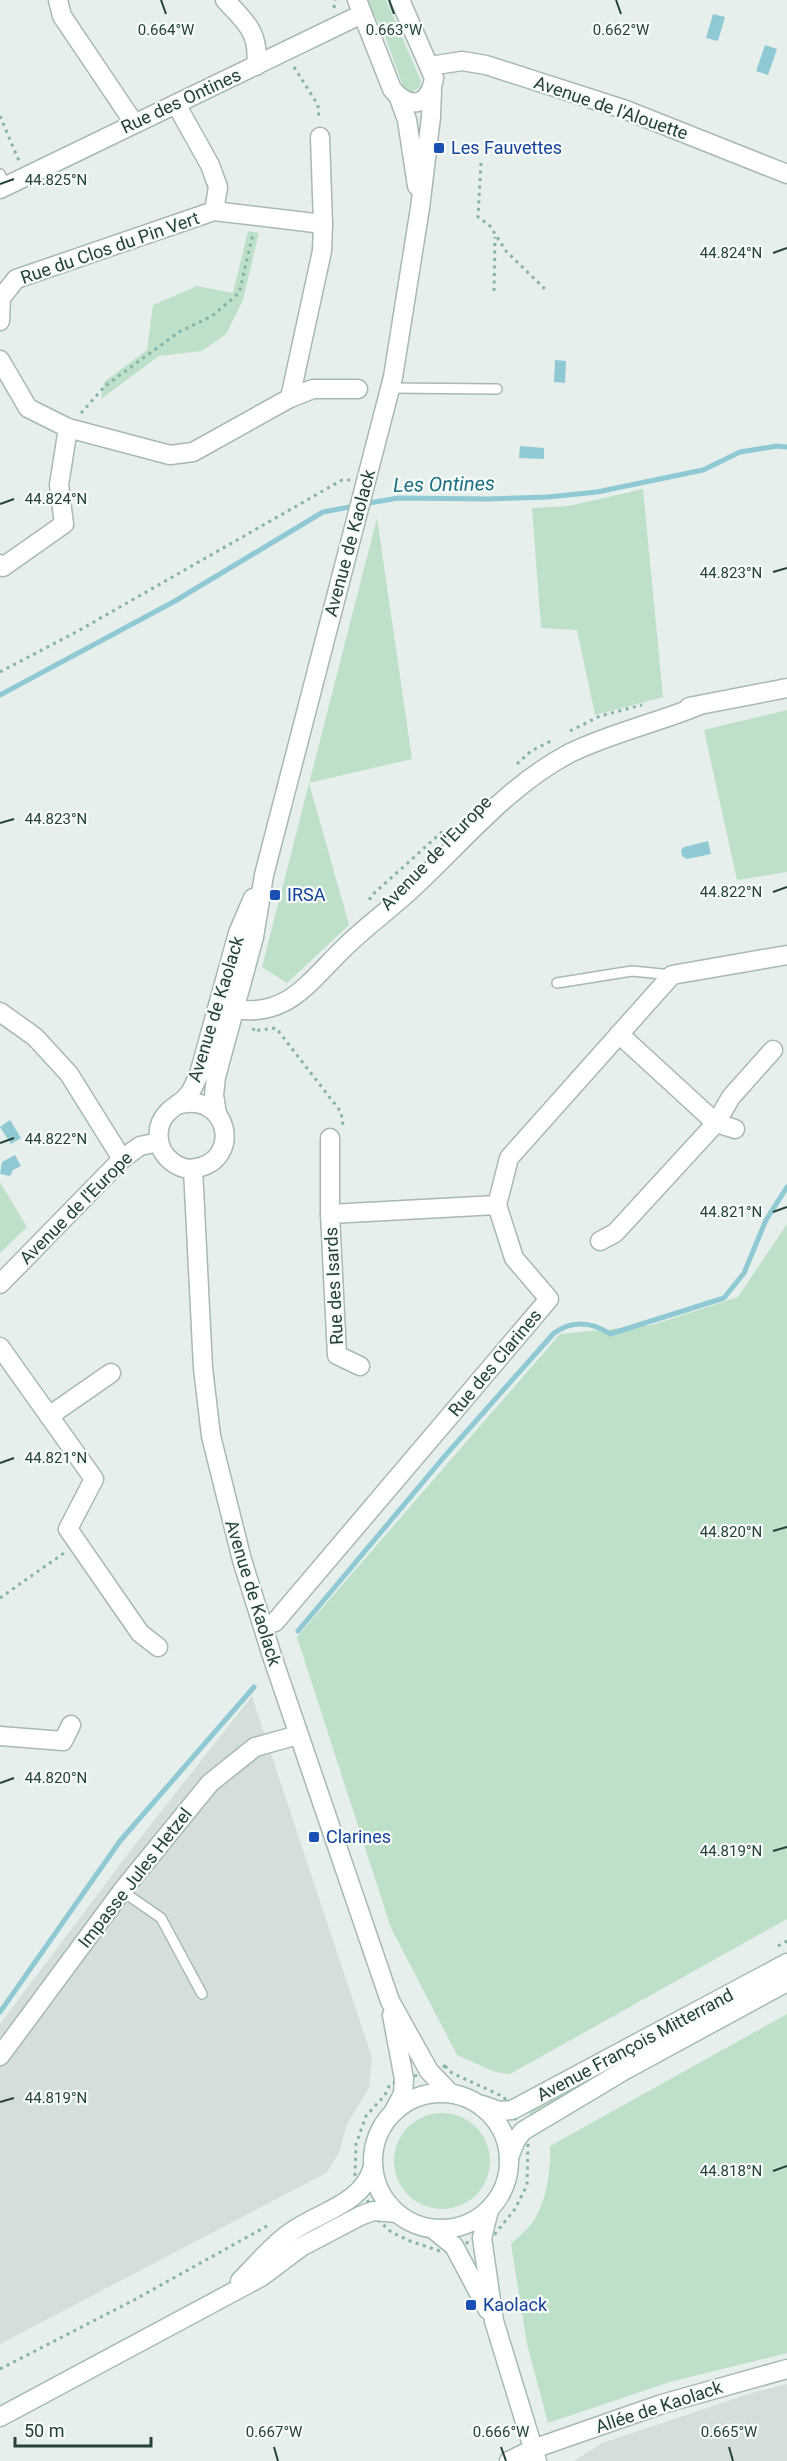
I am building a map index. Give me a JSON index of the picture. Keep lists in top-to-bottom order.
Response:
{
  "streets": {
    "street": [
      "Rue des Ontines",
      "Avenue de l'Alouette",
      "Rue du Clos du Pin Vert",
      "Avenue de Kaolack",
      "Avenue de l'Europe",
      "Rue des Isards",
      "Rue des Clarines",
      "Impasse Jules Hetzel",
      "Avenue François Mitterrand",
      "Allée de Kaolack"
    ]
  },
  "crossings": [
    ["Rue des Ontines", "Rue du Clos du Pin Vert"],
    ["Avenue de Kaolack", "Avenue de l'Europe"],
    ["Avenue de Kaolack", "Rue des Clarines"],
    ["Avenue de Kaolack", "Impasse Jules Hetzel"],
    ["Rue des Isards", "Rue des Clarines"]
  ],
  "water": ["Les Ontines"],
  "places": {
    "transit": [
      "Les Fauvettes",
      "IRSA",
      "Clarines",
      "Kaolack"
    ]
  },
  "scale_bar": "50 m",
  "coordinates": [
    "0.664°W",
    "0.663°W",
    "0.662°W",
    "44.825°N",
    "44.824°N",
    "44.823°N",
    "44.822°N",
    "44.821°N",
    "44.820°N",
    "44.819°N",
    "44.818°N",
    "0.667°W",
    "0.666°W",
    "0.665°W"
  ]
}
